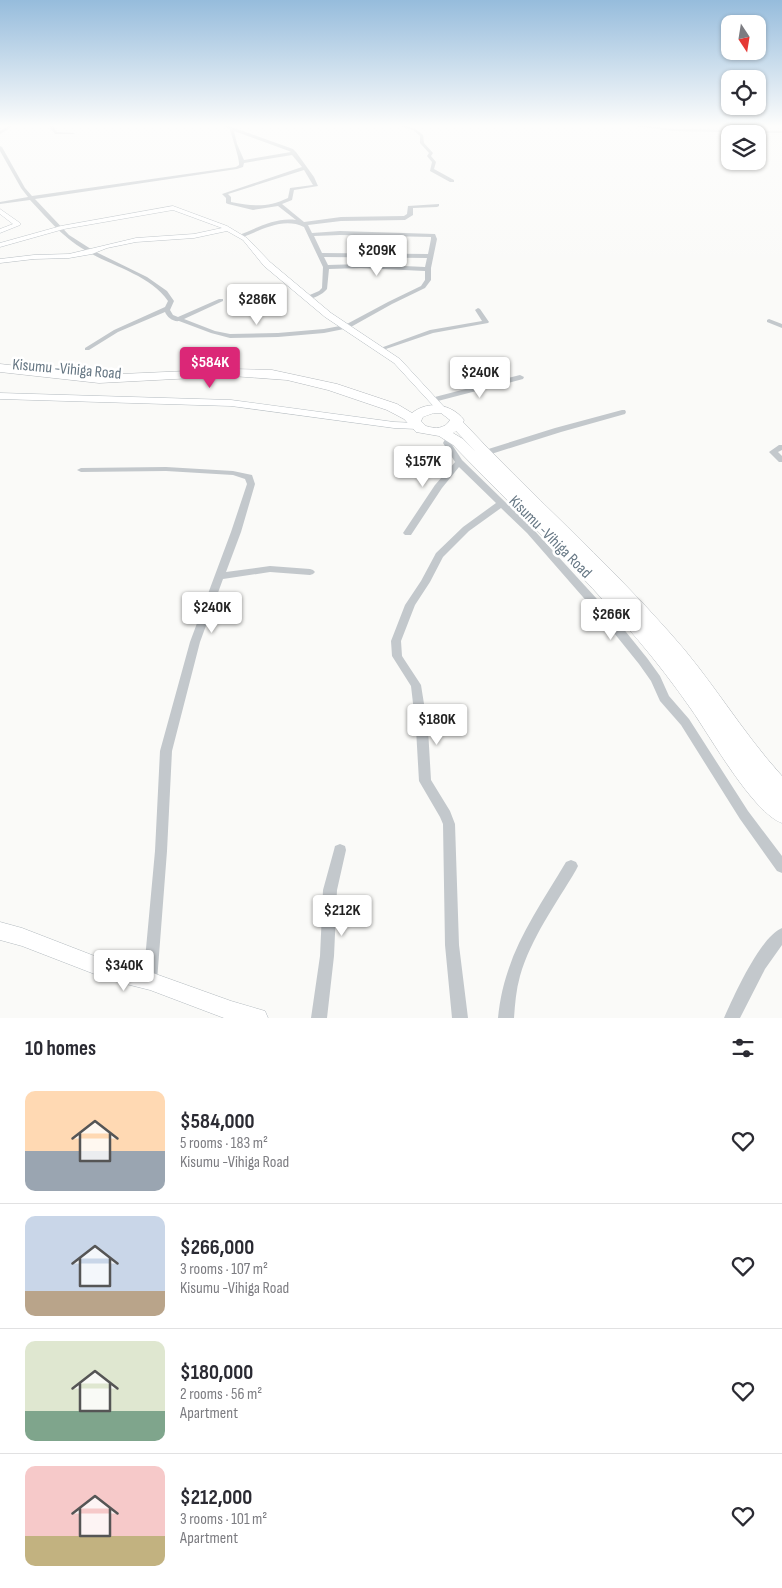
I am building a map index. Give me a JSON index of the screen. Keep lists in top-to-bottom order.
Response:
{
  "streets": {
    "highway": ["Kisumu -Vihiga Road"]
  },
  "north": "bottom",
  "page": {
    "price": [
      "$209K",
      "$286K",
      "$584K",
      "$240K",
      "$157K",
      "$240K",
      "$266K",
      "$180K",
      "$212K",
      "$340K"
    ],
    "heading": "10 homes",
    "list": [
      {
        "name": "$584,000",
        "note": "5 rooms · 183 m² · Kisumu -Vihiga Road"
      },
      {
        "name": "$266,000",
        "note": "3 rooms · 107 m² · Kisumu -Vihiga Road"
      },
      {
        "name": "$180,000",
        "note": "2 rooms · 56 m² · Apartment"
      },
      {
        "name": "$212,000",
        "note": "3 rooms · 101 m² · Apartment"
      }
    ]
  }
}
